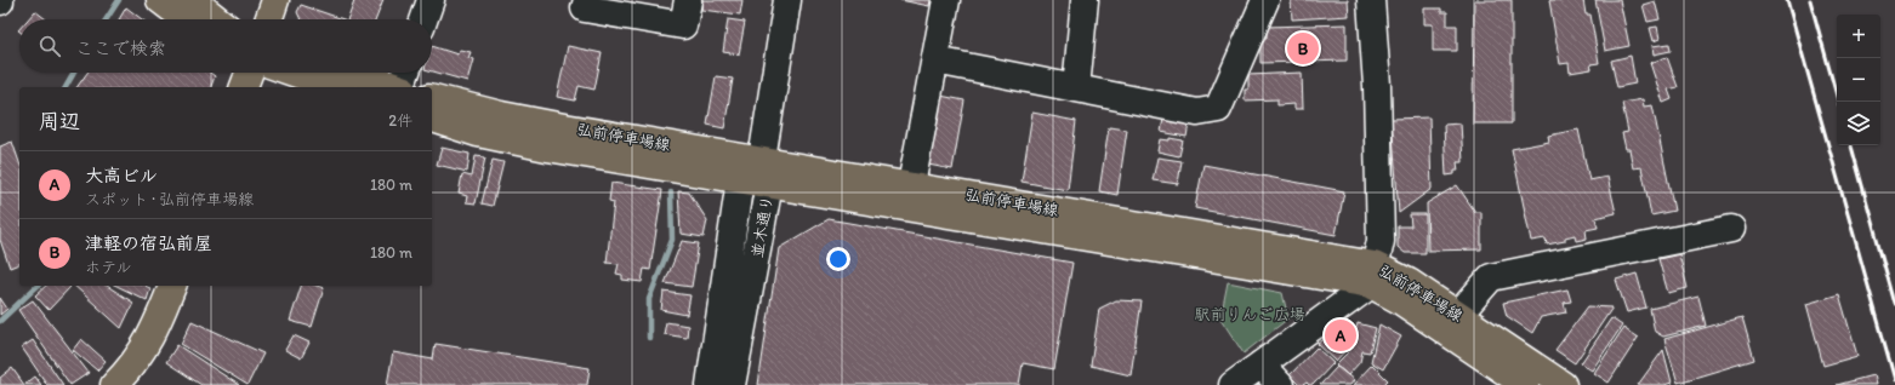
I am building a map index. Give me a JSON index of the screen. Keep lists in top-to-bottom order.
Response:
{
  "streets": {
    "main road": ["弘前停車場線"],
    "street": ["並木通り"]
  },
  "crossings": [
    ["弘前停車場線", "並木通り"]
  ],
  "parks": ["駅前りんご広場"],
  "page": {
    "map_buttons": ["+", "−"],
    "search": "ここで検索",
    "pins": ["B", "A"],
    "heading": ["周辺", "2件"],
    "list": [
      {
        "mark": "A",
        "name": "大高ビル",
        "note": "スポット · 弘前停車場線",
        "value": "180 m"
      },
      {
        "mark": "B",
        "name": "津軽の宿弘前屋",
        "note": "ホテル",
        "value": "180 m"
      }
    ]
  }
}
